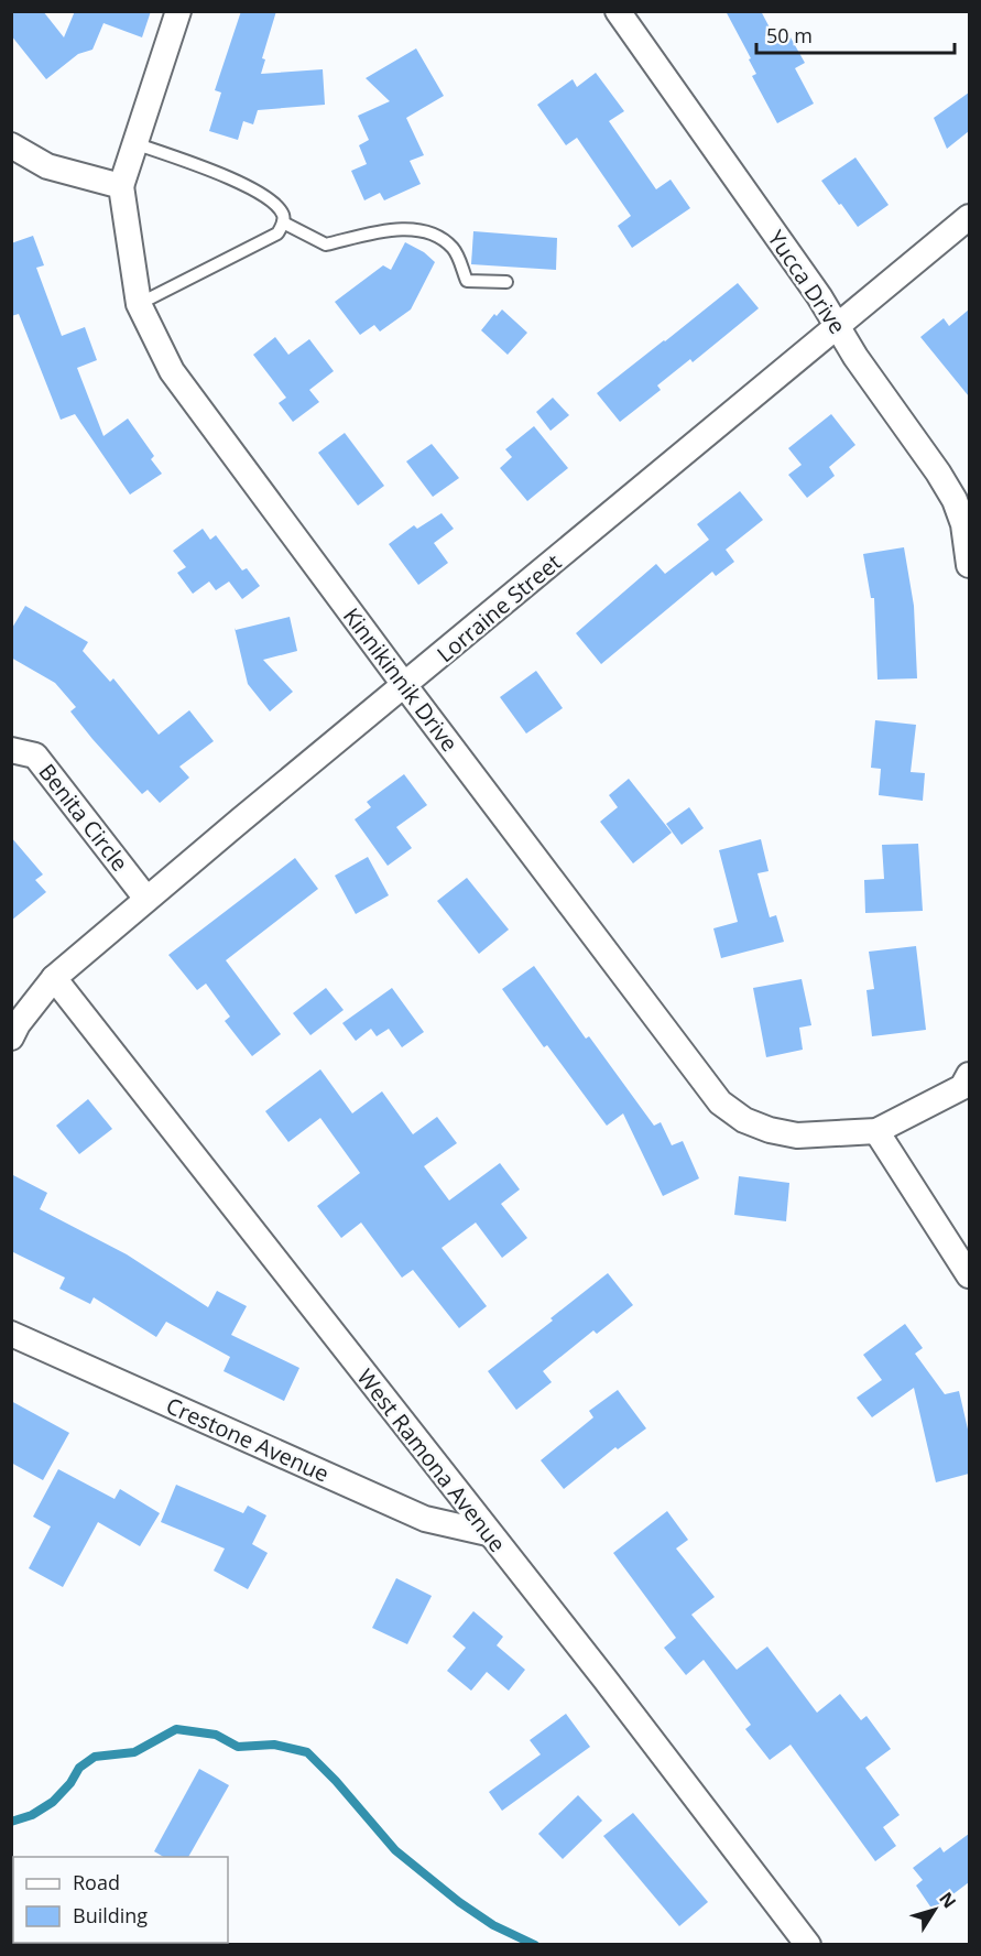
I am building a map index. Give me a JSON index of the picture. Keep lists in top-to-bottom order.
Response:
{
  "streets": {
    "street": [
      "Yucca Drive",
      "Lorraine Street",
      "Kinnikinnik Drive",
      "Benita Circle",
      "Crestone Avenue",
      "West Ramona Avenue"
    ]
  },
  "crossings": [
    ["Yucca Drive", "Lorraine Street"],
    ["Lorraine Street", "Kinnikinnik Drive"],
    ["Lorraine Street", "Benita Circle"],
    ["Lorraine Street", "West Ramona Avenue"],
    ["Crestone Avenue", "West Ramona Avenue"]
  ],
  "legend": ["Road", "Building"],
  "scale_bar": "50 m",
  "north": "top right"
}
